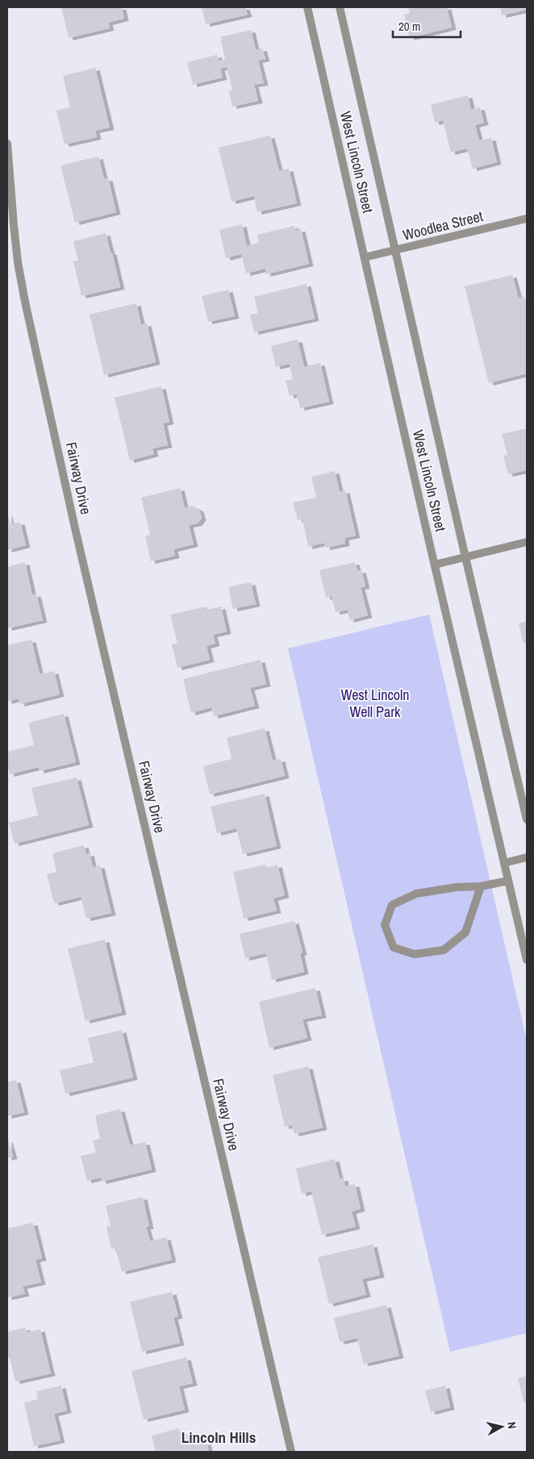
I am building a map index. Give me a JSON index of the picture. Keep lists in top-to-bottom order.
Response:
{
  "streets": {
    "street": ["West Lincoln Street", "Woodlea Street", "Fairway Drive"]
  },
  "crossings": [
    ["West Lincoln Street", "Woodlea Street"]
  ],
  "districts": ["Lincoln Hills"],
  "parks": ["West Lincoln Well Park"],
  "scale_bar": "20 m",
  "north": "right"
}
